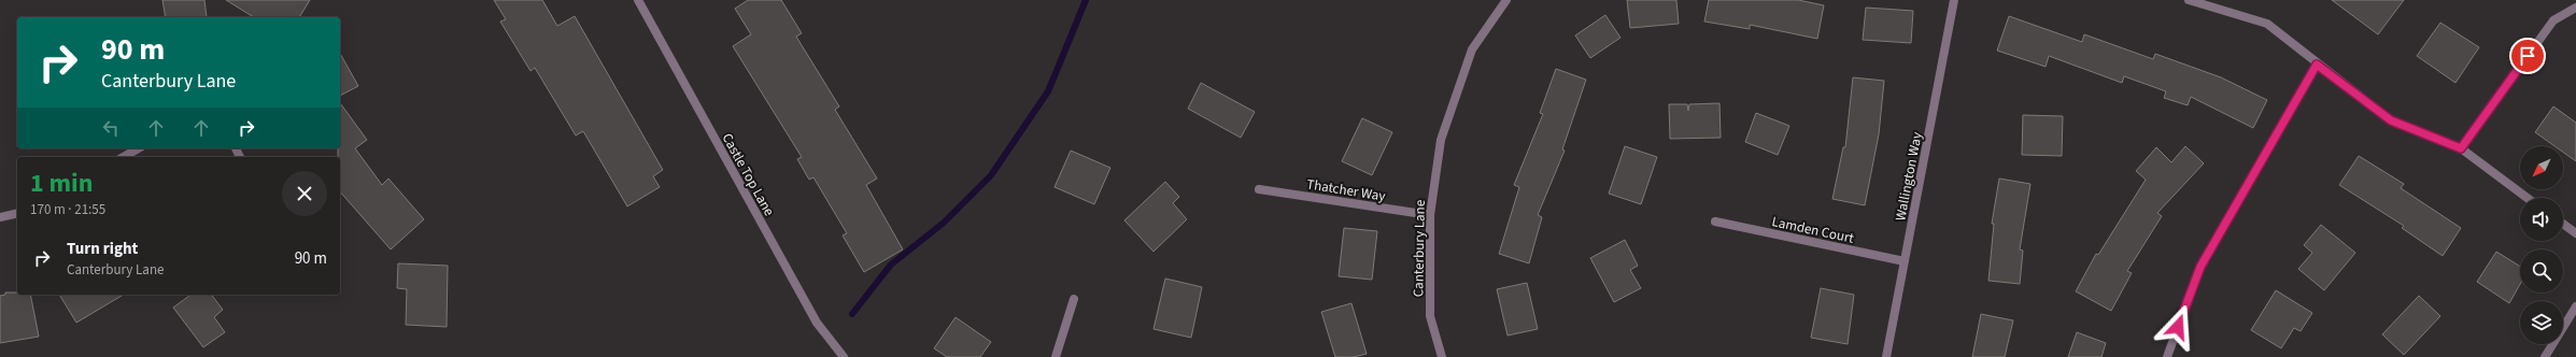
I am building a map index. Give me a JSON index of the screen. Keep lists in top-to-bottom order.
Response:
{
  "streets": {
    "street": [
      "Castle Top Lane",
      "Wallington Way",
      "Thatcher Way",
      "Lamden Court",
      "Canterbury Lane"
    ]
  },
  "crossings": [
    ["Wallington Way", "Lamden Court"],
    ["Thatcher Way", "Canterbury Lane"]
  ],
  "north": "bottom left",
  "page": {
    "turn": ["90 m", "Canterbury Lane"],
    "heading": ["1 min", "170 m · 21:55"],
    "list": [
      {
        "name": "Turn right",
        "note": "Canterbury Lane",
        "value": "90 m"
      }
    ]
  }
}
